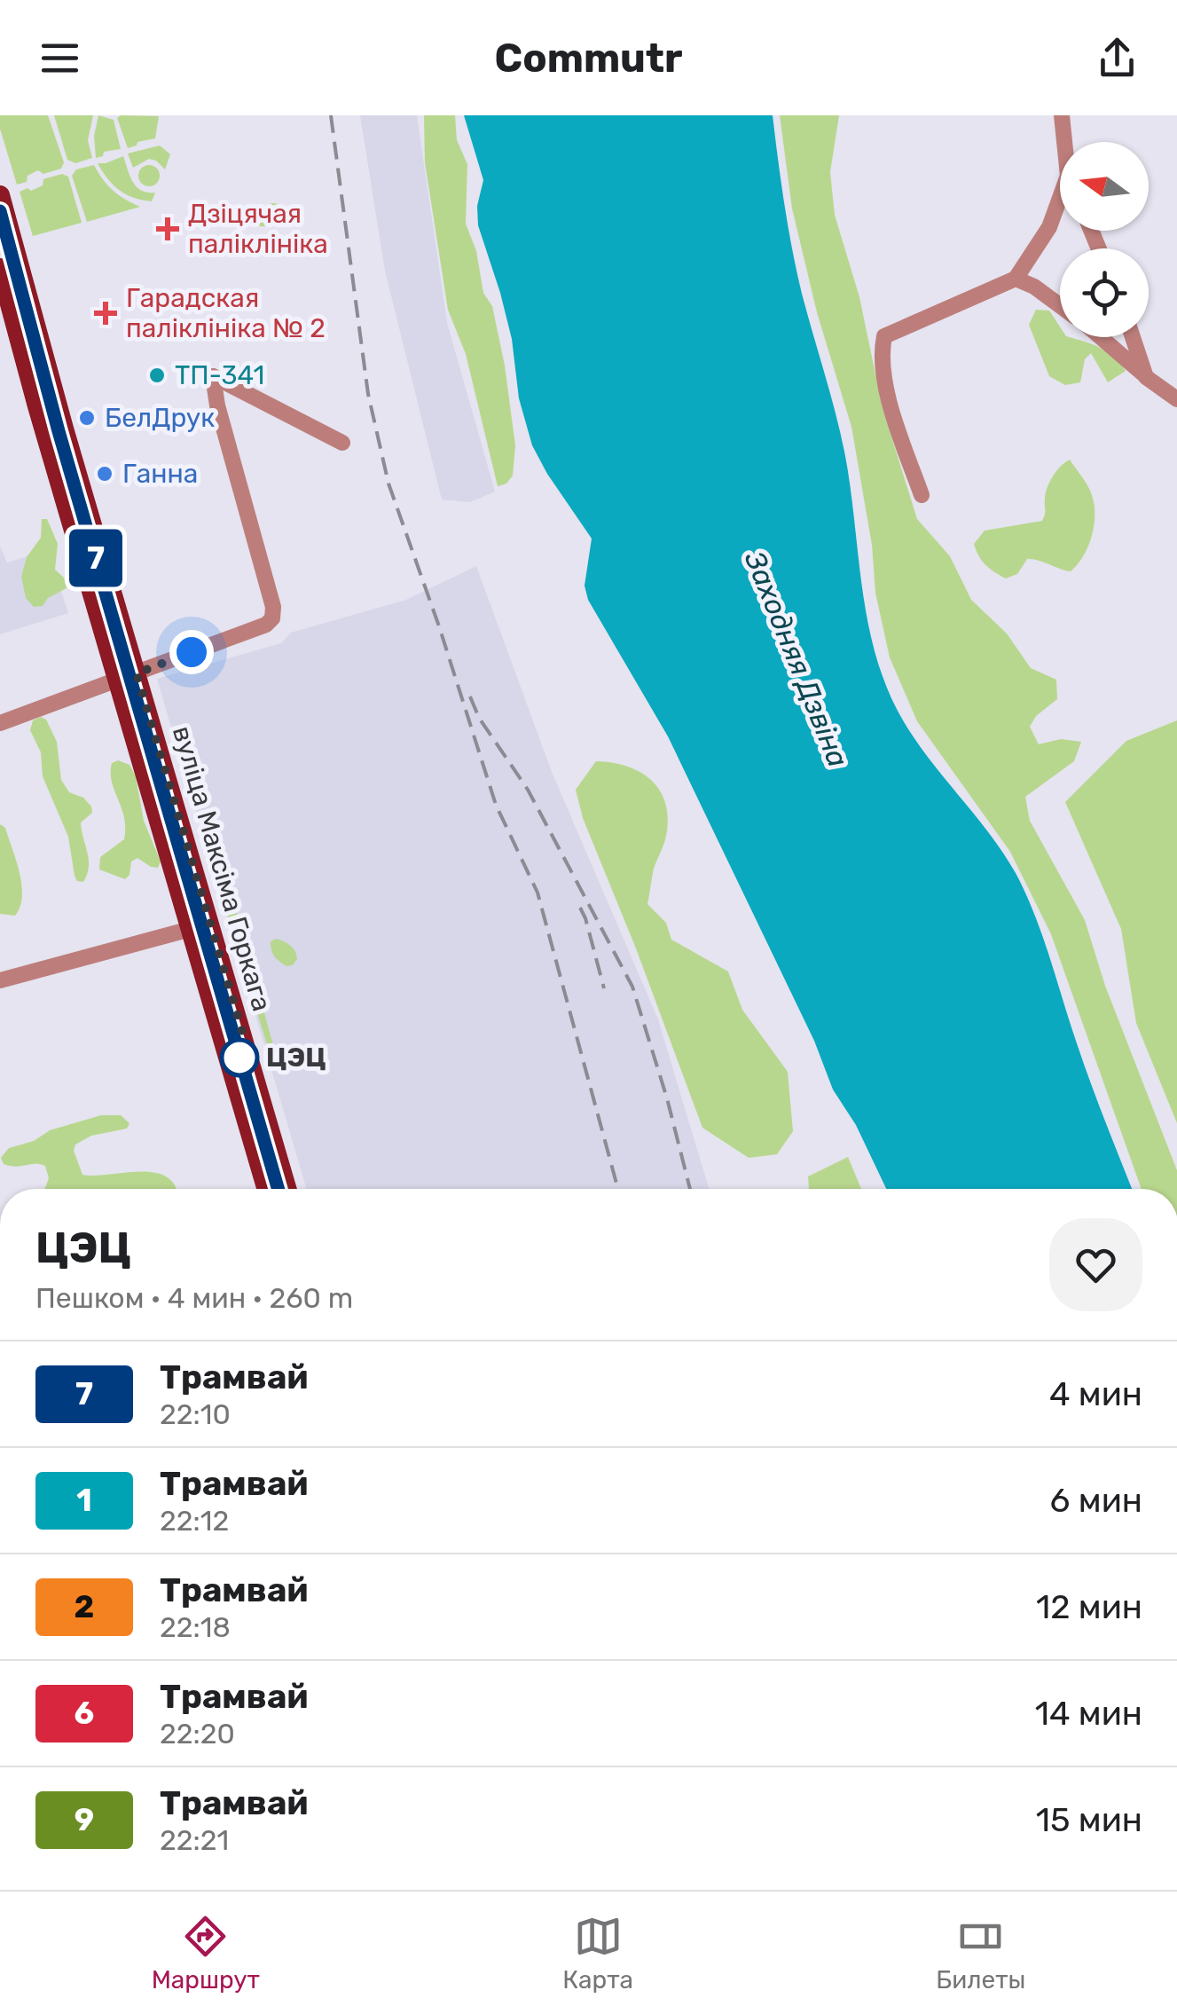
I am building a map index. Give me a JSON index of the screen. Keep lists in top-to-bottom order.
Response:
{
  "streets": {
    "main road": ["вуліца Максіма Горкага"]
  },
  "water": ["Заходняя Дзвіна"],
  "places": {
    "health": ["Дзіцячая паліклініка", "Гарадская паліклініка № 2"],
    "other": [
      "ТП-341",
      "БелДрук",
      "Ганна",
      "ЦЭЦ"
    ]
  },
  "lines": ["tram line 7"],
  "north": "left",
  "page": {
    "header": "Commutr",
    "on_map": "7",
    "heading": ["ЦЭЦ", "Пешком · 4 мин · 260 m"],
    "list": [
      {
        "mark": "7",
        "name": "Трамвай",
        "note": "22:10",
        "value": "4 мин"
      },
      {
        "mark": "1",
        "name": "Трамвай",
        "note": "22:12",
        "value": "6 мин"
      },
      {
        "mark": "2",
        "name": "Трамвай",
        "note": "22:18",
        "value": "12 мин"
      },
      {
        "mark": "6",
        "name": "Трамвай",
        "note": "22:20",
        "value": "14 мин"
      },
      {
        "mark": "9",
        "name": "Трамвай",
        "note": "22:21",
        "value": "15 мин"
      }
    ],
    "tabs": ["Маршрут", "Карта", "Билеты"]
  }
}
